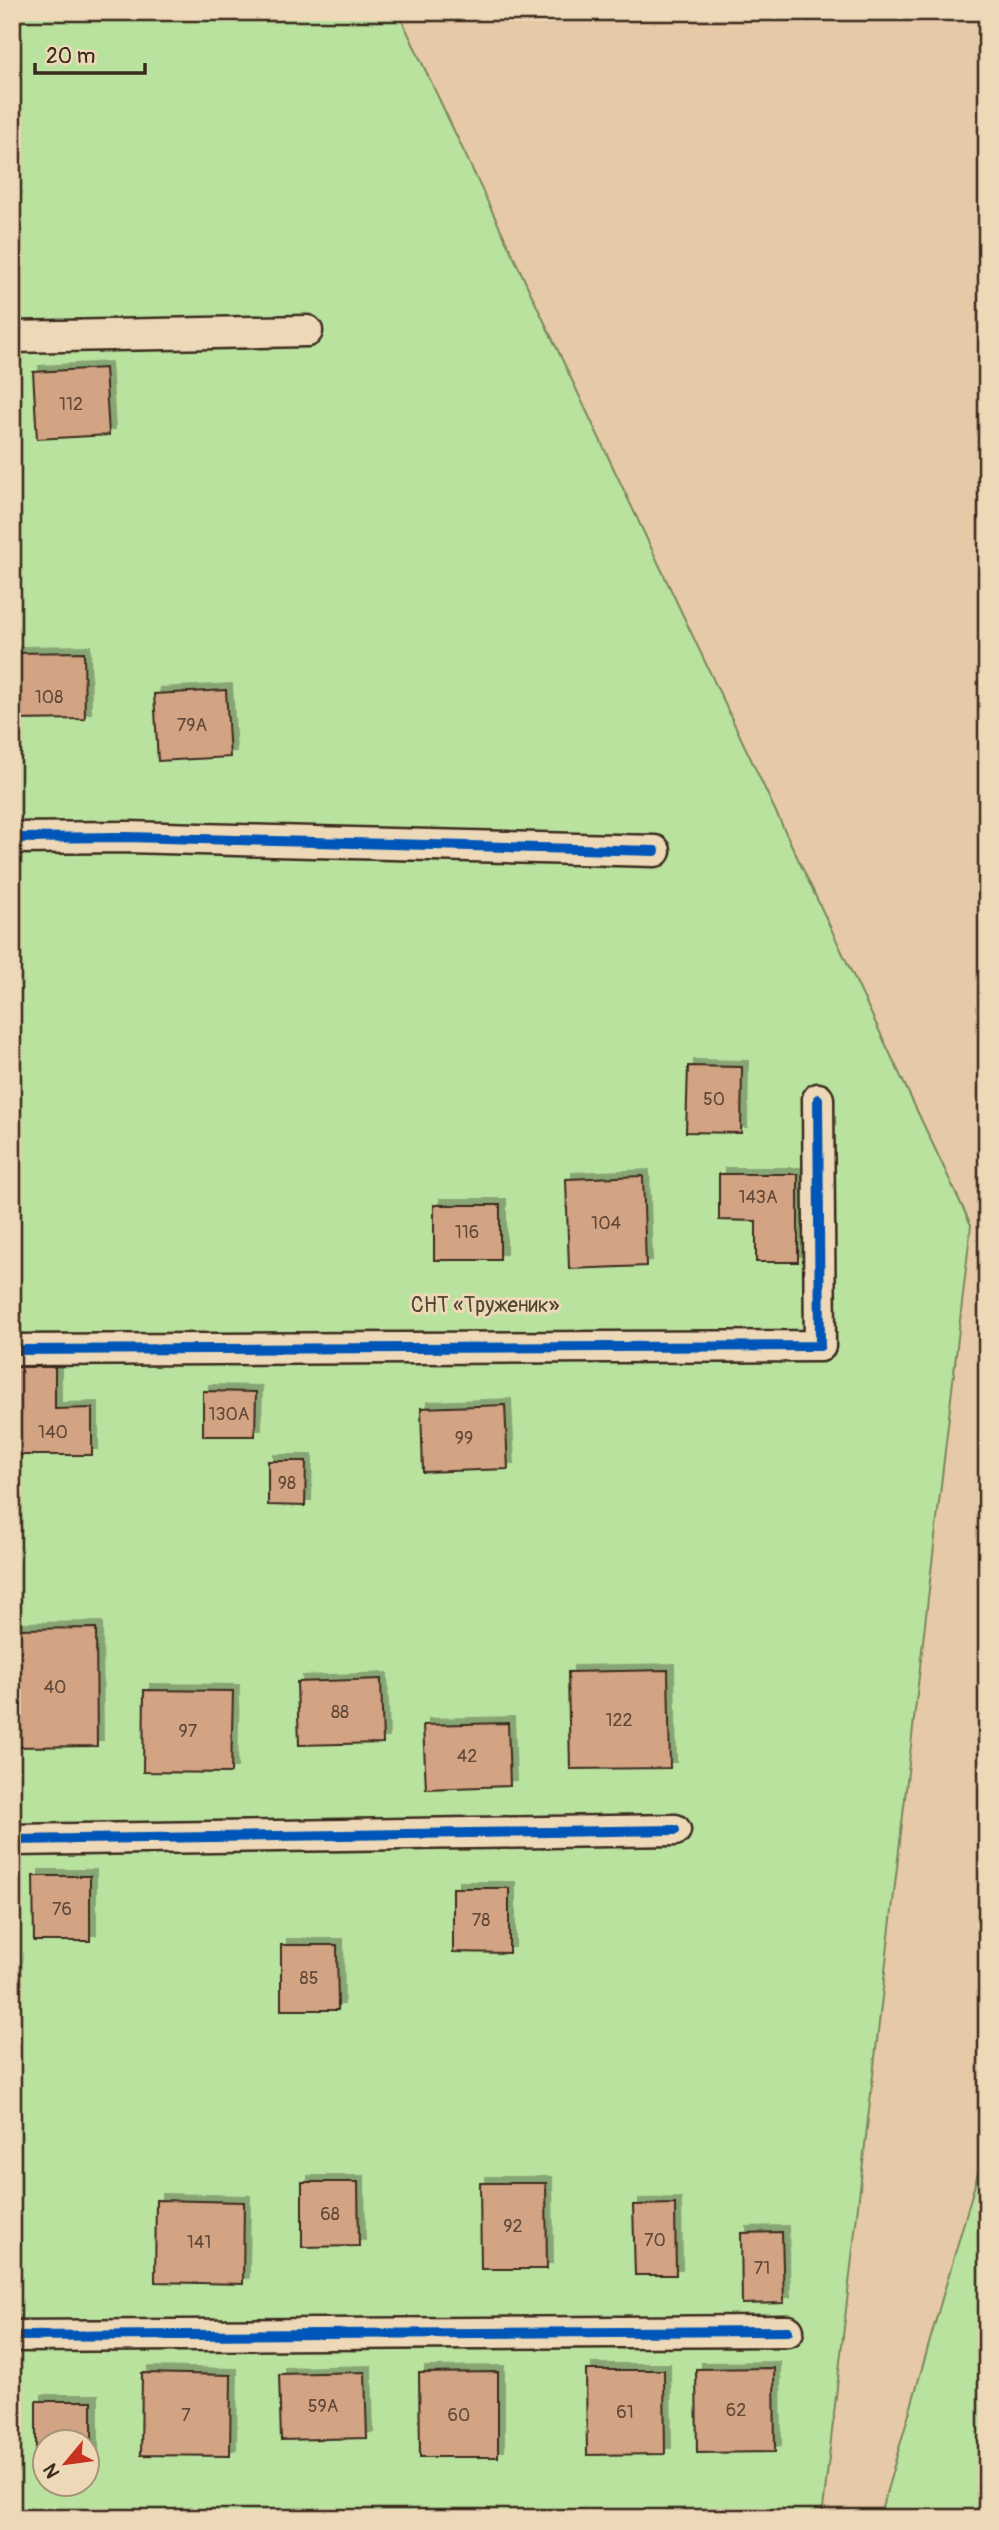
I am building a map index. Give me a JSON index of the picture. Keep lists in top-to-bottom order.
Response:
{
  "parks": ["СНТ «Труженик»"],
  "house_numbers": [
    "112",
    "108",
    "79А",
    "50",
    "143А",
    "104",
    "116",
    "130А",
    "140",
    "99",
    "98",
    "40",
    "88",
    "122",
    "97",
    "42",
    "76",
    "78",
    "85",
    "68",
    "92",
    "70",
    "141",
    "71",
    "59А",
    "62",
    "61",
    "7",
    "60"
  ],
  "scale_bar": "20 m",
  "north": "bottom left"
}
